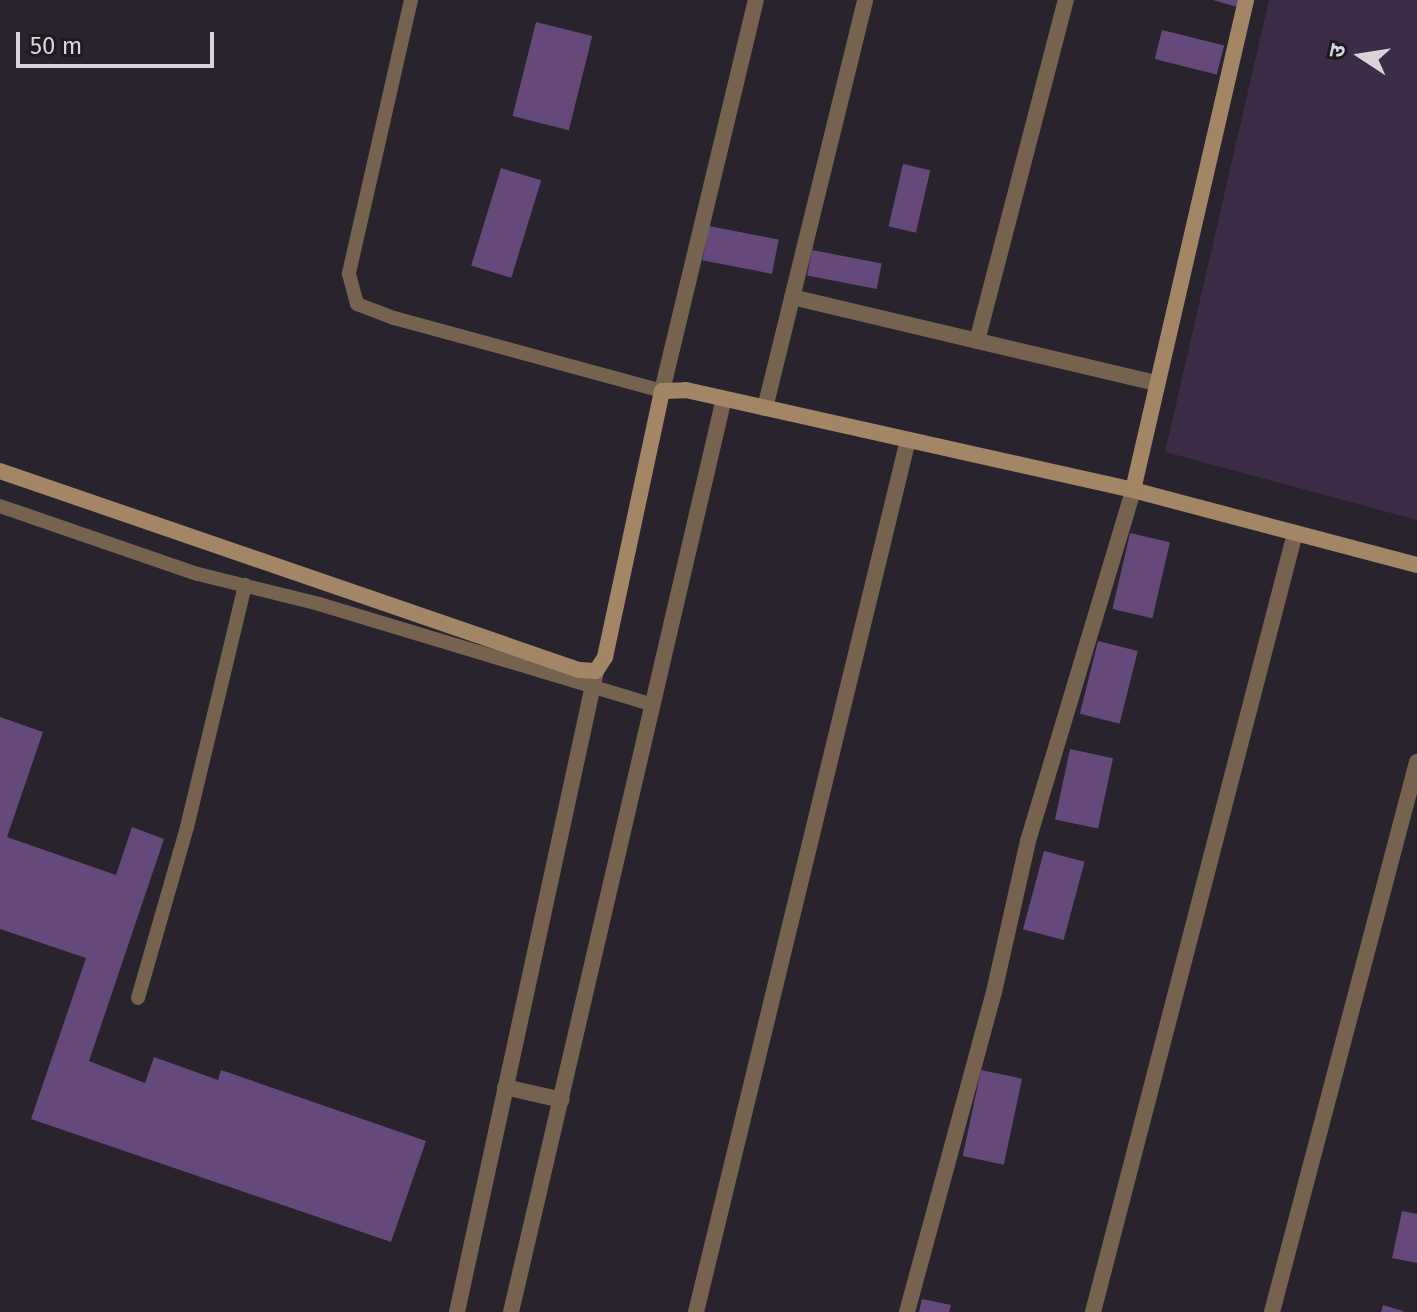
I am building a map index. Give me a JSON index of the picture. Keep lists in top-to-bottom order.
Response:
{
  "scale_bar": "50 m",
  "north": "left"
}
